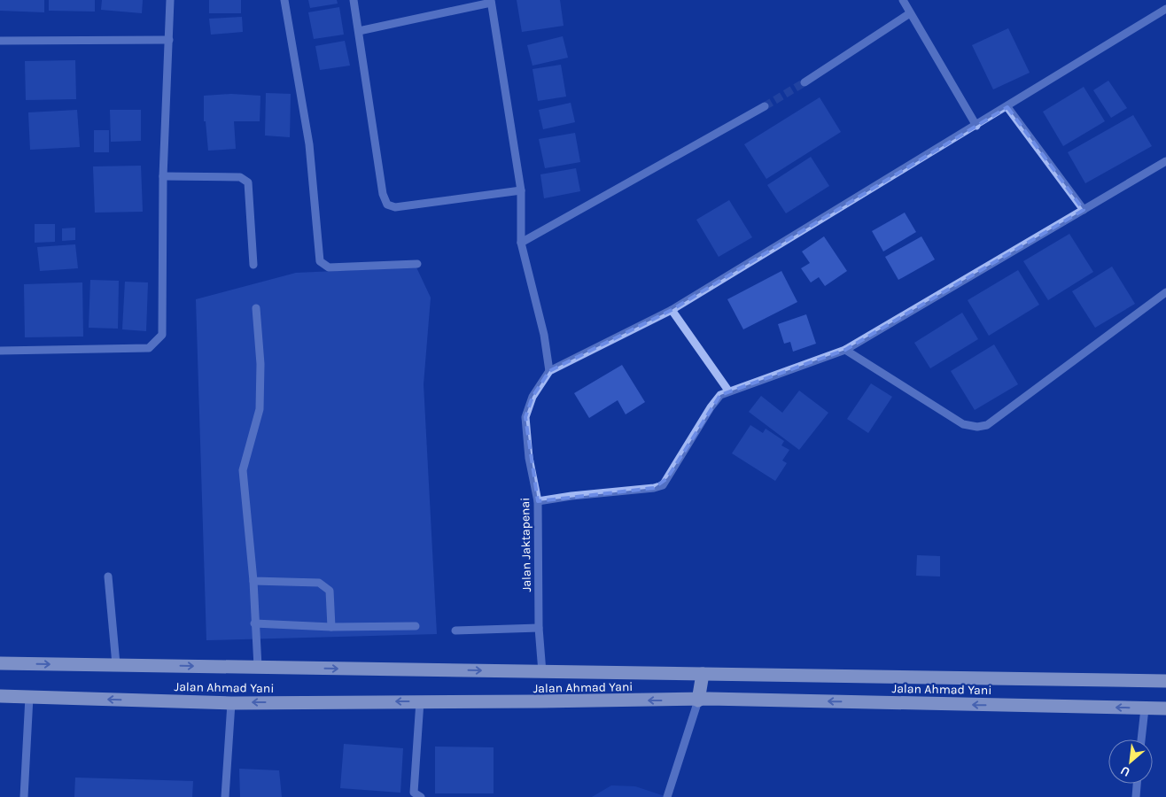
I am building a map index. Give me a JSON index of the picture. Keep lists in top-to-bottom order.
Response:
{
  "streets": {
    "highway": ["Jalan Ahmad Yani"],
    "street": ["Jalan Jaktapenai"]
  },
  "crossings": [
    ["Jalan Jaktapenai", "Jalan Ahmad Yani"]
  ],
  "north": "bottom left"
}
